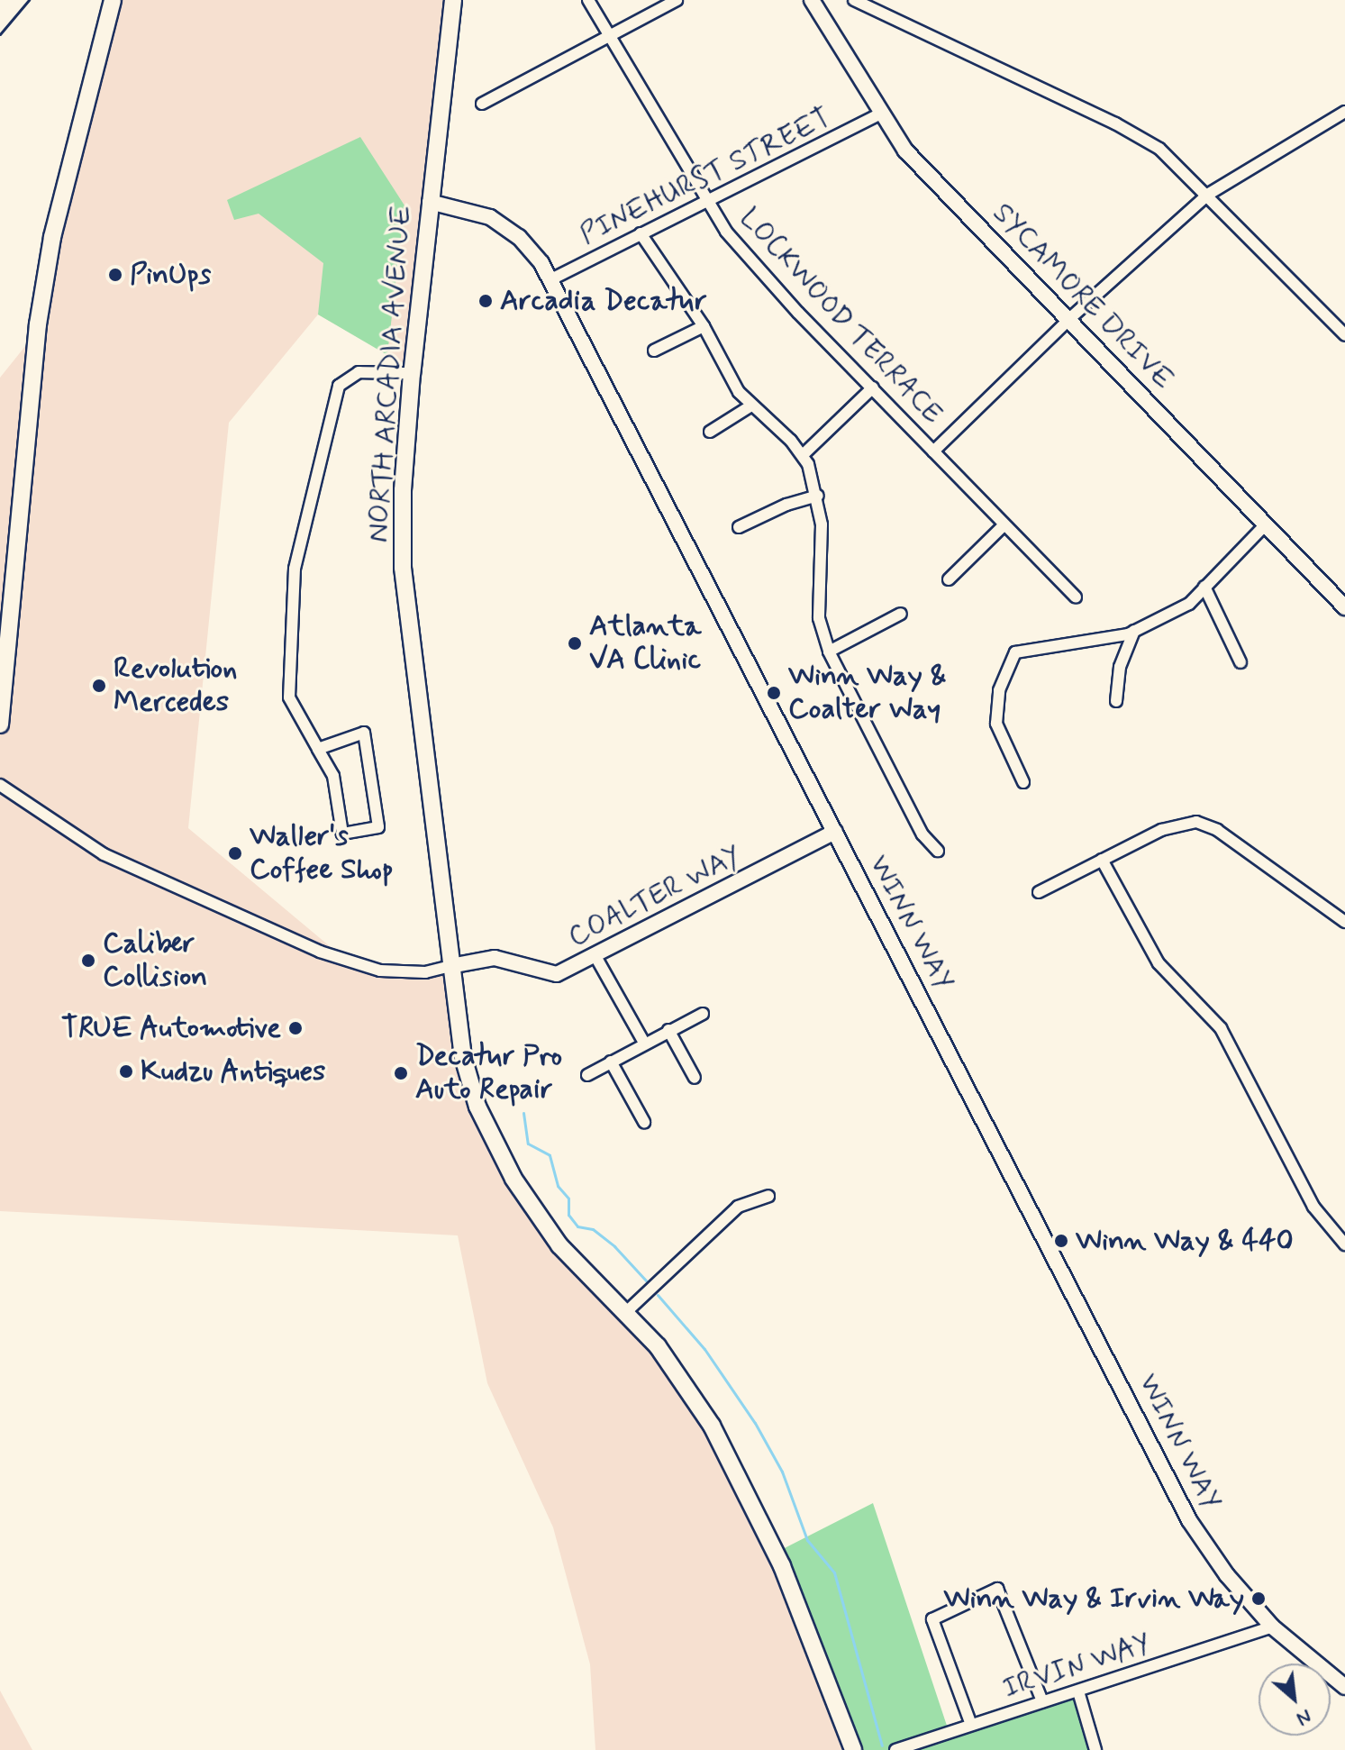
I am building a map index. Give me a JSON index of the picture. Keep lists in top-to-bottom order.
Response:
{
  "streets": {
    "main road": ["NORTH ARCADIA AVENUE"],
    "street": [
      "PINEHURST STREET",
      "SYCAMORE DRIVE",
      "LOCKWOOD TERRACE",
      "COALTER WAY",
      "WINN WAY",
      "IRVIN WAY"
    ]
  },
  "crossings": [
    ["PINEHURST STREET", "SYCAMORE DRIVE"],
    ["PINEHURST STREET", "LOCKWOOD TERRACE"],
    ["PINEHURST STREET", "WINN WAY"],
    ["NORTH ARCADIA AVENUE", "COALTER WAY"],
    ["NORTH ARCADIA AVENUE", "WINN WAY"],
    ["COALTER WAY", "WINN WAY"],
    ["WINN WAY", "IRVIN WAY"]
  ],
  "places": [
    "PinUps",
    "Arcadia Decatur",
    "Atlanta VA Clinic",
    "Revolution Mercedes",
    "Winn Way & Coalter Way",
    "Waller's Coffee Shop",
    "Caliber Collision",
    "TRUE Automotive",
    "Kudzu Antiques",
    "Decatur Pro Auto Repair",
    "Winn Way & 440",
    "Winn Way & Irvin Way"
  ],
  "north": "bottom right"
}
